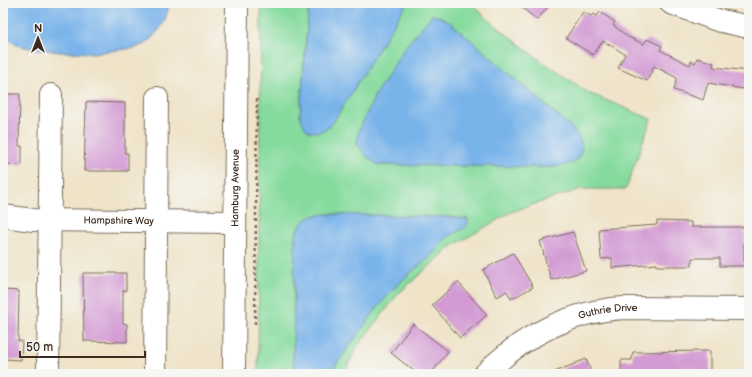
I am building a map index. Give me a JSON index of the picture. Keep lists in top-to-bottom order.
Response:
{
  "streets": {
    "street": ["Hamburg Avenue", "Hampshire Way", "Guthrie Drive"]
  },
  "crossings": [
    ["Hamburg Avenue", "Hampshire Way"]
  ],
  "scale_bar": "50 m",
  "north": "top"
}
